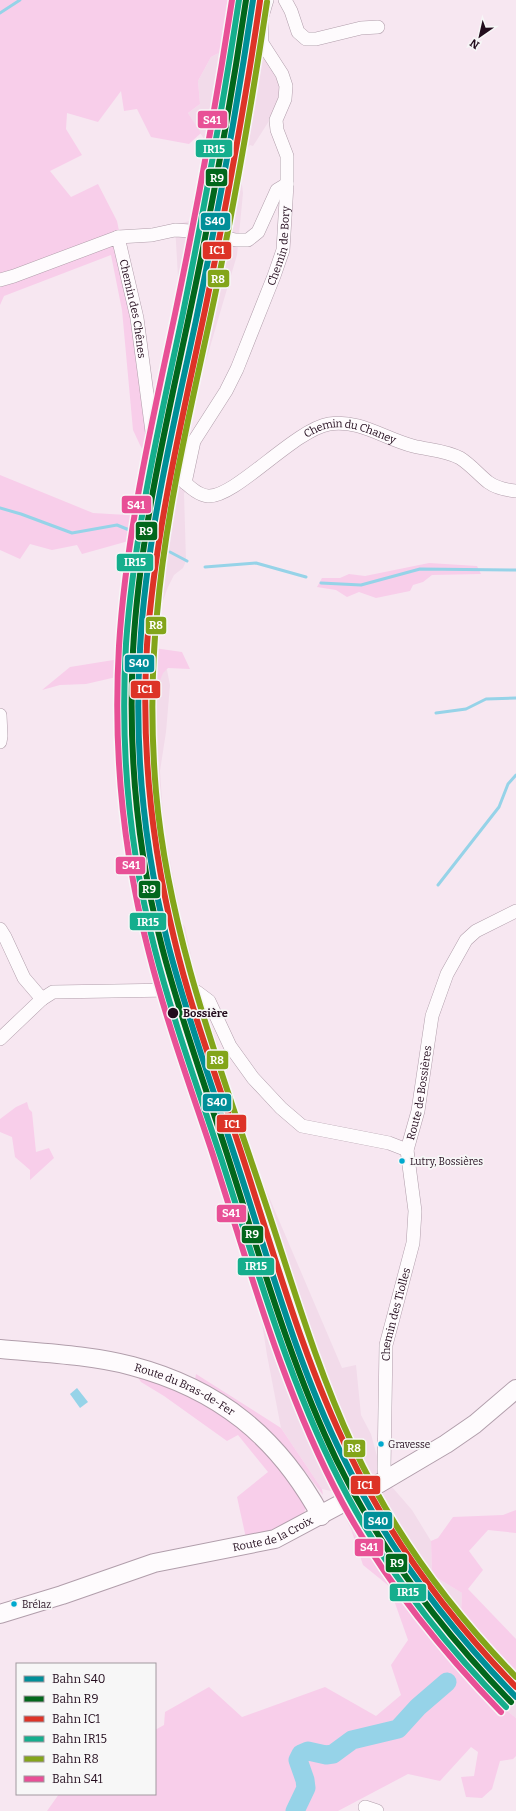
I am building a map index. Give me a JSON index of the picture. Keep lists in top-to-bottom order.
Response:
{
  "streets": {
    "street": [
      "Chemin de Bory",
      "Chemin des Chênes",
      "Chemin du Chaney",
      "Route de Bossières",
      "Chemin des Tiolles",
      "Route du Bras-de-Fer",
      "Route de la Croix"
    ]
  },
  "crossings": [
    ["Chemin de Bory", "Chemin des Chênes"],
    ["Chemin de Bory", "Chemin du Chaney"],
    ["Chemin des Chênes", "Chemin du Chaney"],
    ["Route de Bossières", "Chemin des Tiolles"],
    ["Chemin des Tiolles", "Route de la Croix"],
    ["Route du Bras-de-Fer", "Route de la Croix"]
  ],
  "places": [
    "Bossière",
    "Lutry, Bossières",
    "Gravesse",
    "Brélaz"
  ],
  "lines": [
    "rail line S40",
    "rail line R9",
    "rail line IR15",
    "rail line S41",
    "rail line IC1",
    "rail line R8"
  ],
  "legend": [
    "Bahn S40",
    "Bahn R9",
    "Bahn IC1",
    "Bahn IR15",
    "Bahn R8",
    "Bahn S41"
  ],
  "north": "bottom left"
}
